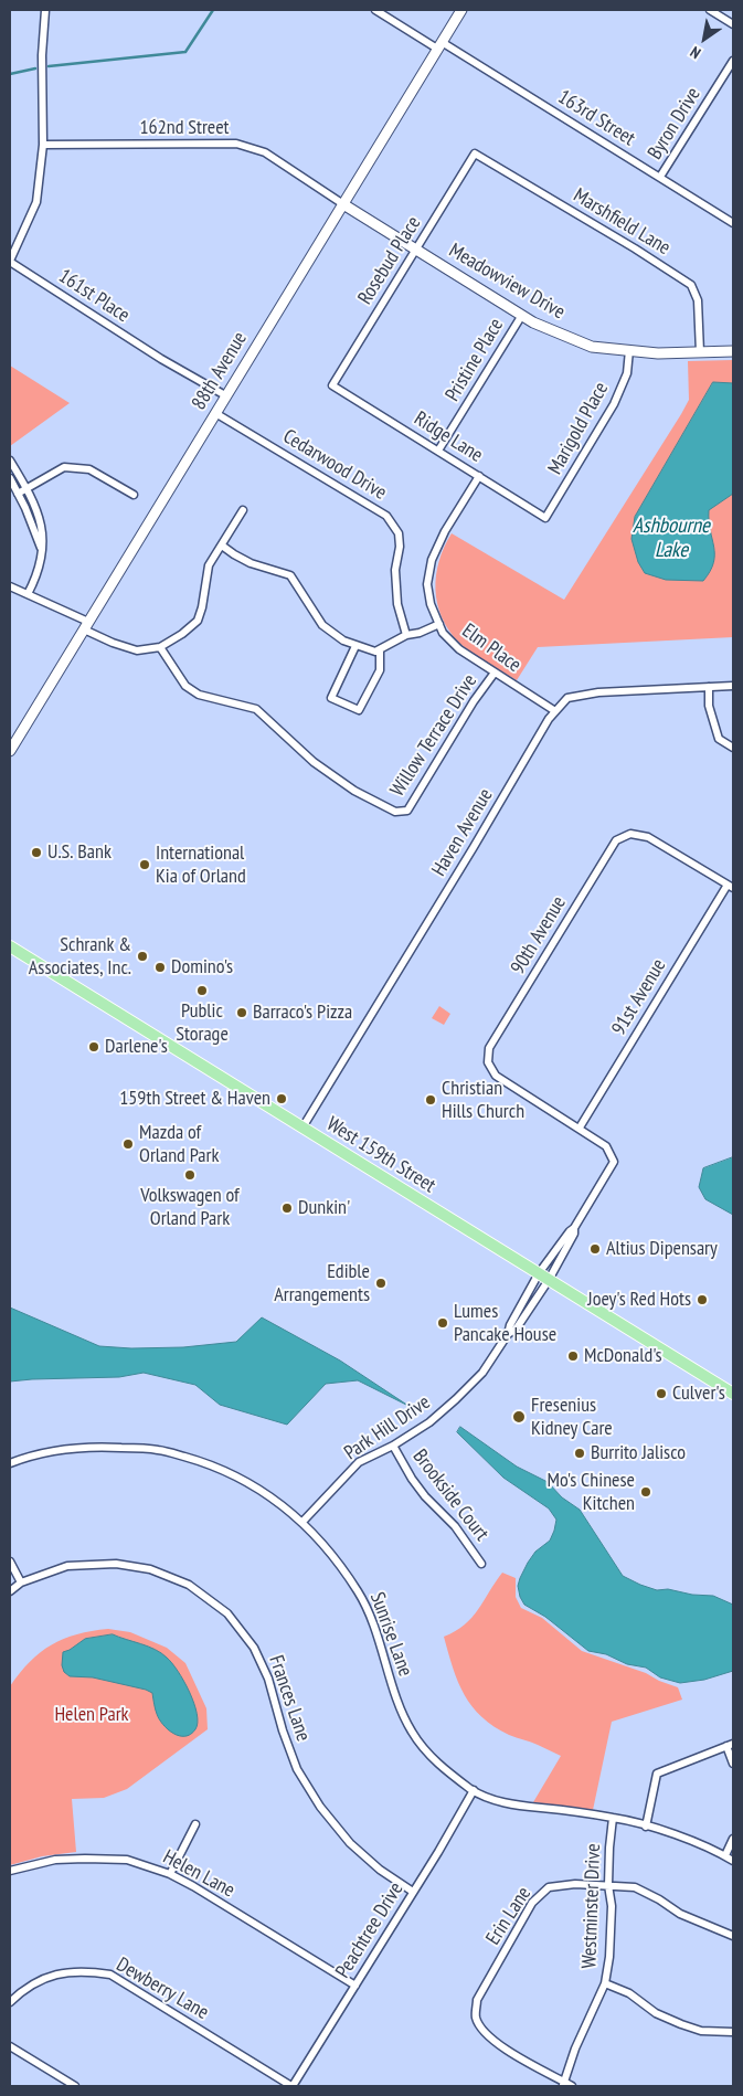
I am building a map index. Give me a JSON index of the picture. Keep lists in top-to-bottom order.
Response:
{
  "streets": {
    "main road": ["West 159th Street"],
    "street": [
      "163rd Street",
      "Byron Drive",
      "162nd Street",
      "Marshfield Lane",
      "Rosebud Place",
      "Meadowview Drive",
      "161st Place",
      "Pristine Place",
      "88th Avenue",
      "Marigold Place",
      "Ridge Lane",
      "Cedarwood Drive",
      "Elm Place",
      "Willow Terrace Drive",
      "Haven Avenue",
      "90th Avenue",
      "91st Avenue",
      "Park Hill Drive",
      "Brookside Court",
      "Sunrise Lane",
      "Frances Lane",
      "Helen Lane",
      "Westminster Drive",
      "Erin Lane",
      "Peachtree Drive",
      "Dewberry Lane"
    ]
  },
  "crossings": [
    ["163rd Street", "Byron Drive"],
    ["163rd Street", "88th Avenue"],
    ["162nd Street", "Meadowview Drive"],
    ["162nd Street", "88th Avenue"],
    ["Marshfield Lane", "Rosebud Place"],
    ["Marshfield Lane", "Meadowview Drive"],
    ["Rosebud Place", "Meadowview Drive"],
    ["Rosebud Place", "Ridge Lane"],
    ["Meadowview Drive", "Pristine Place"],
    ["Meadowview Drive", "88th Avenue"],
    ["Meadowview Drive", "Marigold Place"],
    ["161st Place", "88th Avenue"],
    ["Pristine Place", "Ridge Lane"],
    ["88th Avenue", "Cedarwood Drive"],
    ["Marigold Place", "Ridge Lane"],
    ["Ridge Lane", "Elm Place"],
    ["Elm Place", "Willow Terrace Drive"],
    ["Elm Place", "Haven Avenue"],
    ["Haven Avenue", "West 159th Street"],
    ["90th Avenue", "91st Avenue"],
    ["West 159th Street", "Park Hill Drive"],
    ["Park Hill Drive", "Brookside Court"],
    ["Park Hill Drive", "Sunrise Lane"],
    ["Sunrise Lane", "Westminster Drive"],
    ["Sunrise Lane", "Peachtree Drive"],
    ["Frances Lane", "Peachtree Drive"],
    ["Helen Lane", "Peachtree Drive"],
    ["Westminster Drive", "Erin Lane"],
    ["Peachtree Drive", "Dewberry Lane"]
  ],
  "water": ["Ashbourne Lake"],
  "parks": ["Helen Park"],
  "places": [
    "U.S. Bank",
    "International Kia of Orland",
    "Schrank & Associates, Inc.",
    "Domino's",
    "Public Storage",
    "Barraco's Pizza",
    "Darlene's",
    "159th Street & Haven",
    "Christian Hills Church",
    "Mazda of Orland Park",
    "Volkswagen of Orland Park",
    "Dunkin'",
    "Altius Dipensary",
    "Edible Arrangements",
    "Joey's Red Hots",
    "Lumes Pancake House",
    "McDonald's",
    "Culver's",
    "Fresenius Kidney Care",
    "Burrito Jalisco",
    "Mo's Chinese Kitchen"
  ],
  "north": "bottom left"
}
